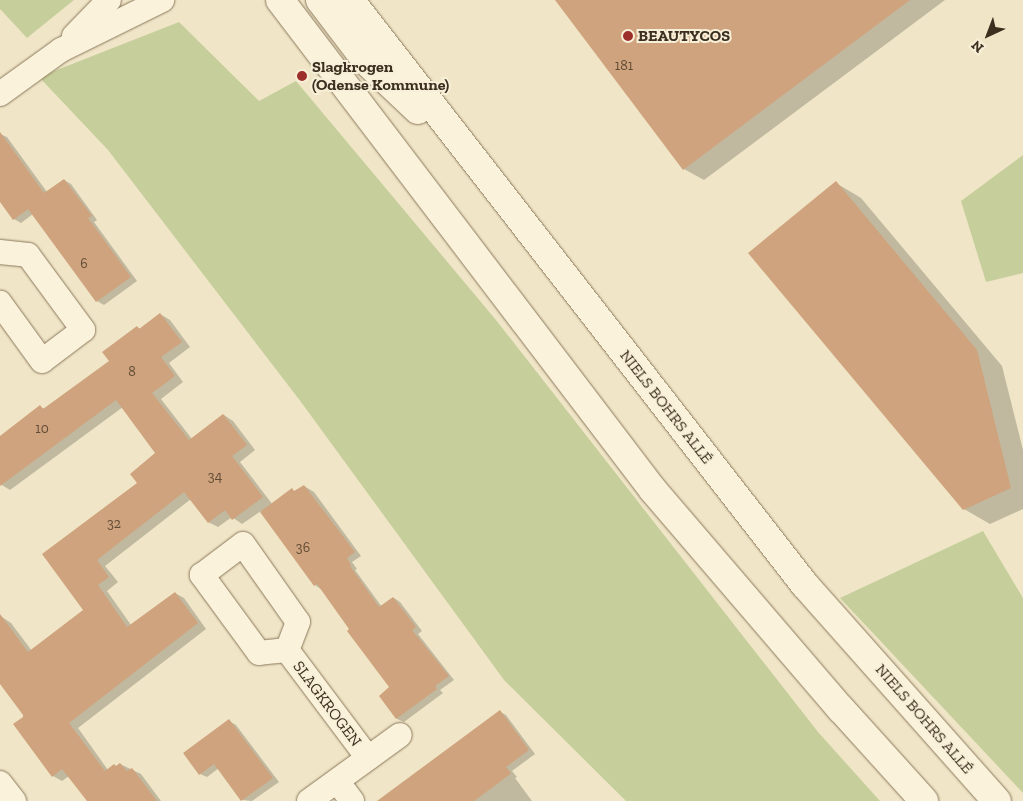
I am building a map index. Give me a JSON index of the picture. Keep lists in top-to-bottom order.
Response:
{
  "streets": {
    "street": ["NIELS BOHRS ALLÉ", "SLAGKROGEN"]
  },
  "places": ["BEAUTYCOS", "Slagkrogen (Odense Kommune)"],
  "house_numbers": [
    "181",
    "6",
    "8",
    "10",
    "34",
    "32",
    "36"
  ],
  "north": "bottom left"
}
